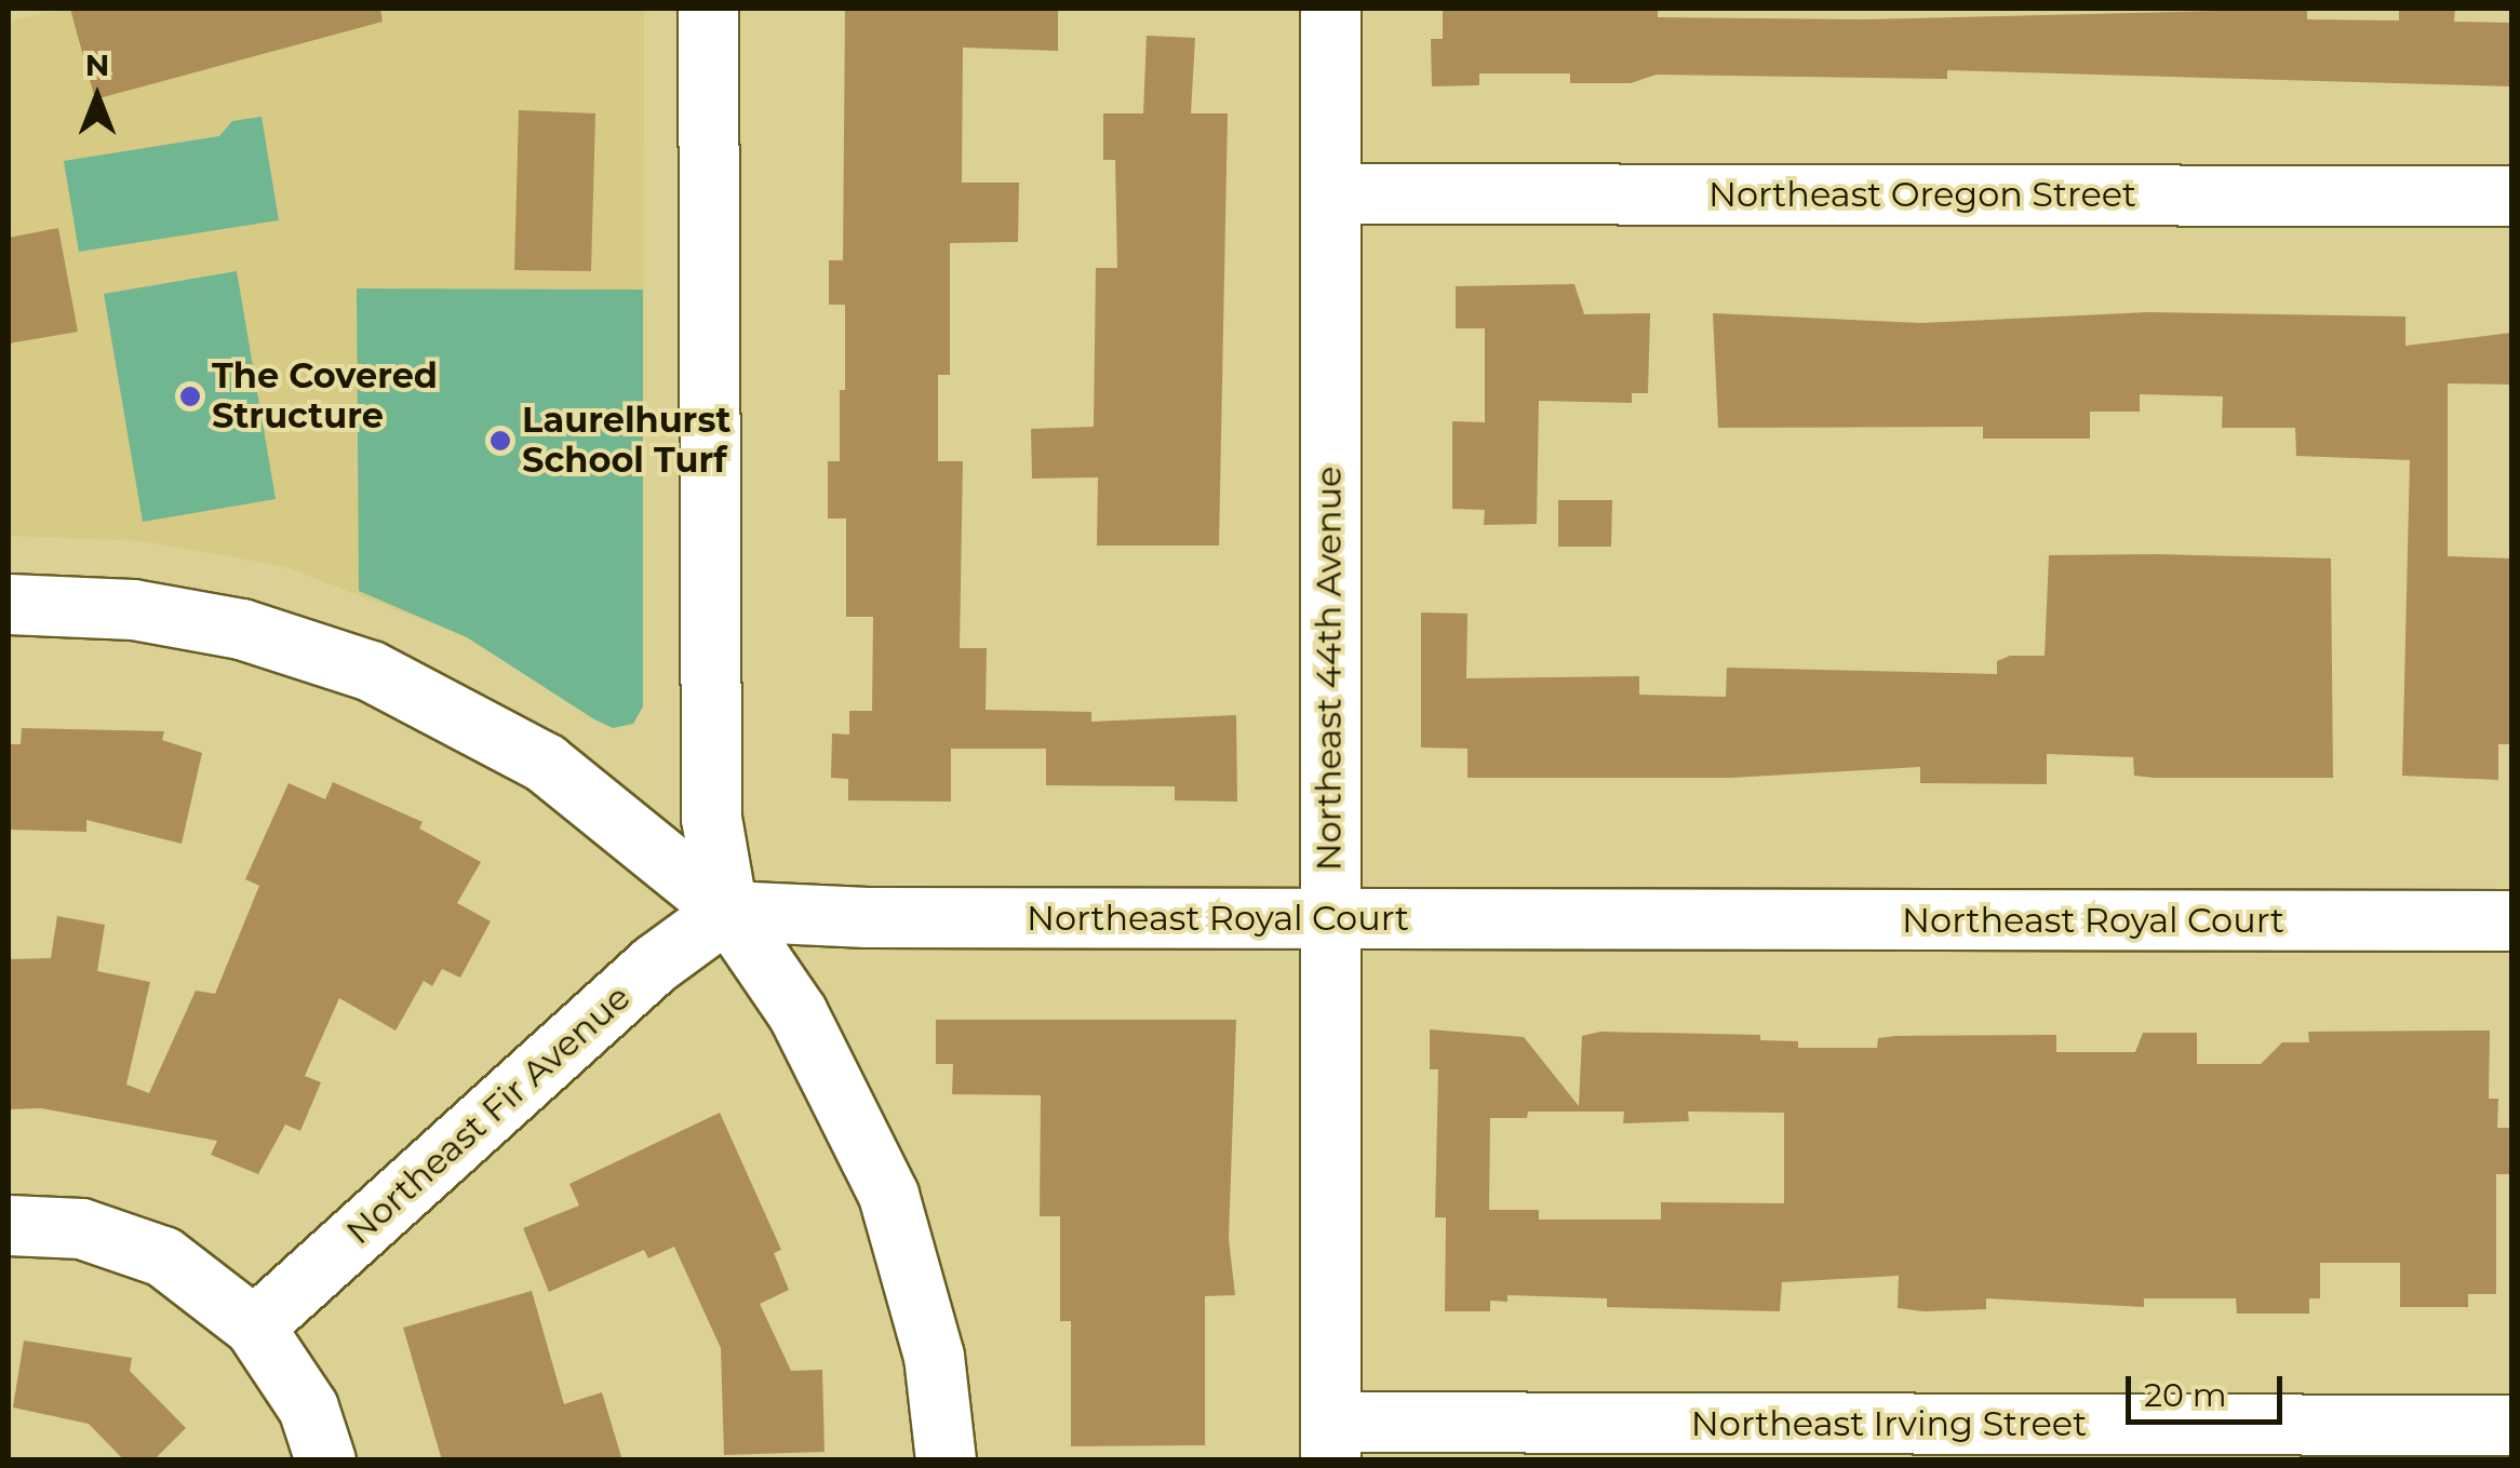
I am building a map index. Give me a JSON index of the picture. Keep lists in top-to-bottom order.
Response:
{
  "streets": {
    "street": [
      "Northeast Oregon Street",
      "Northeast 44th Avenue",
      "Northeast Royal Court",
      "Northeast Fir Avenue",
      "Northeast Irving Street"
    ]
  },
  "crossings": [
    ["Northeast Oregon Street", "Northeast 44th Avenue"],
    ["Northeast 44th Avenue", "Northeast Royal Court"],
    ["Northeast 44th Avenue", "Northeast Irving Street"],
    ["Northeast Royal Court", "Northeast Fir Avenue"]
  ],
  "places": ["The Covered Structure", "Laurelhurst School Turf"],
  "scale_bar": "20 m",
  "north": "top"
}
